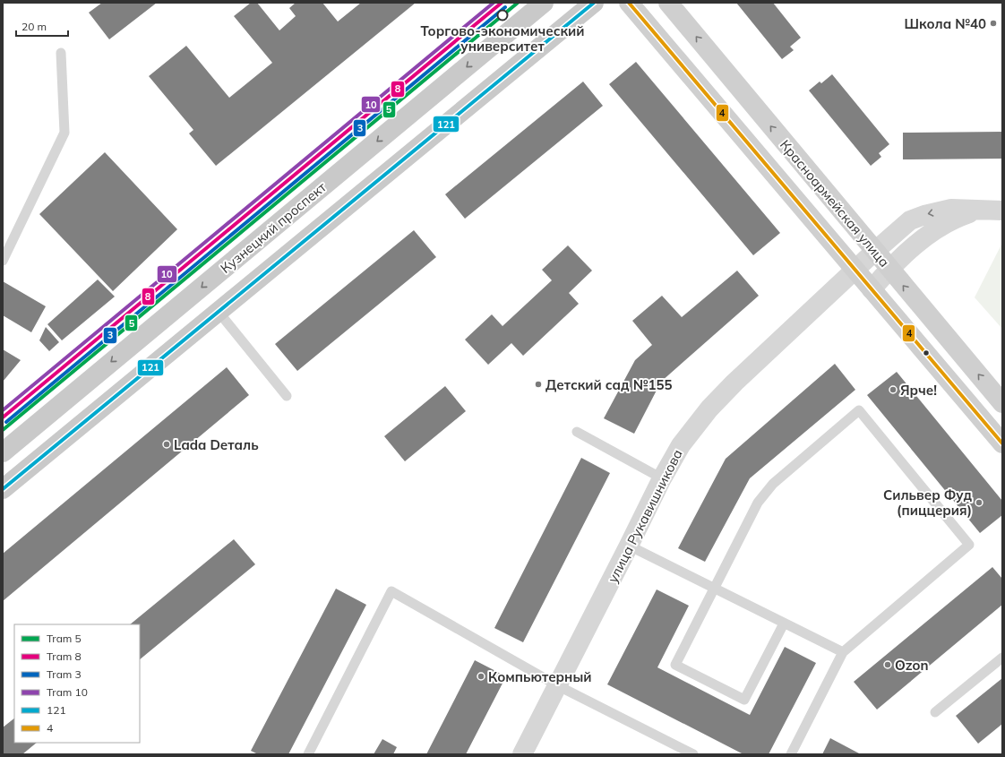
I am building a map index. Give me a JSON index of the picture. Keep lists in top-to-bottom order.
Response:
{
  "streets": {
    "main road": ["Красноармейская улица", "Кузнецкий проспект"],
    "street": ["улица Рукавишникова"]
  },
  "crossings": [
    ["Красноармейская улица", "улица Рукавишникова"]
  ],
  "places": [
    "Торгово-экономический университет",
    "Школа №40",
    "Детский сад №155",
    "Ярче!",
    "Lada Dеталь",
    "Сильвер Фуд (пиццерия)",
    "Ozon",
    "Компьютерный"
  ],
  "lines": [
    "tram line 5",
    "tram line 8",
    "tram line 10",
    "transit line 121",
    "transit line 4",
    "tram line 3"
  ],
  "legend": [
    "Tram 5",
    "Tram 8",
    "Tram 3",
    "Tram 10",
    "121",
    "4"
  ],
  "scale_bar": "20 m"
}
